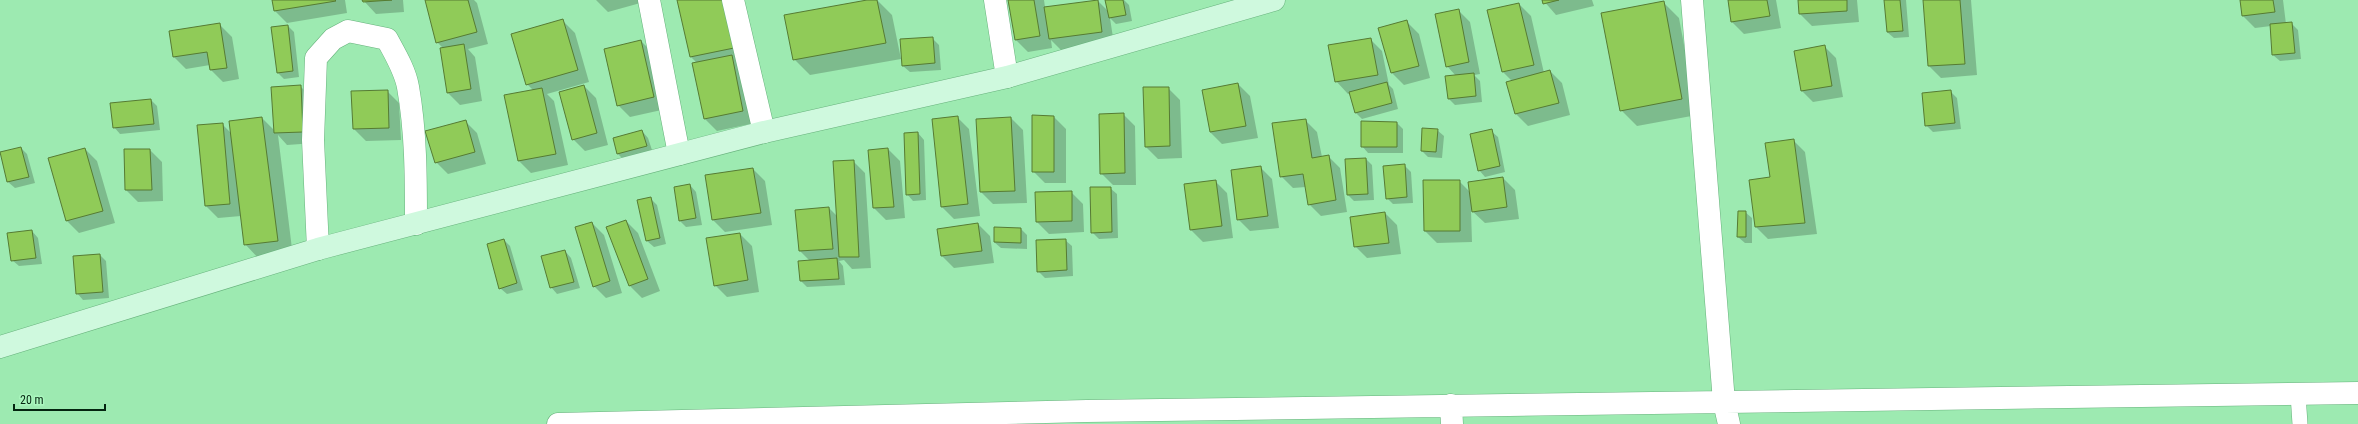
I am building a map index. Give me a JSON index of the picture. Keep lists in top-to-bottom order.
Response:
{
  "scale_bar": "20 m"
}
